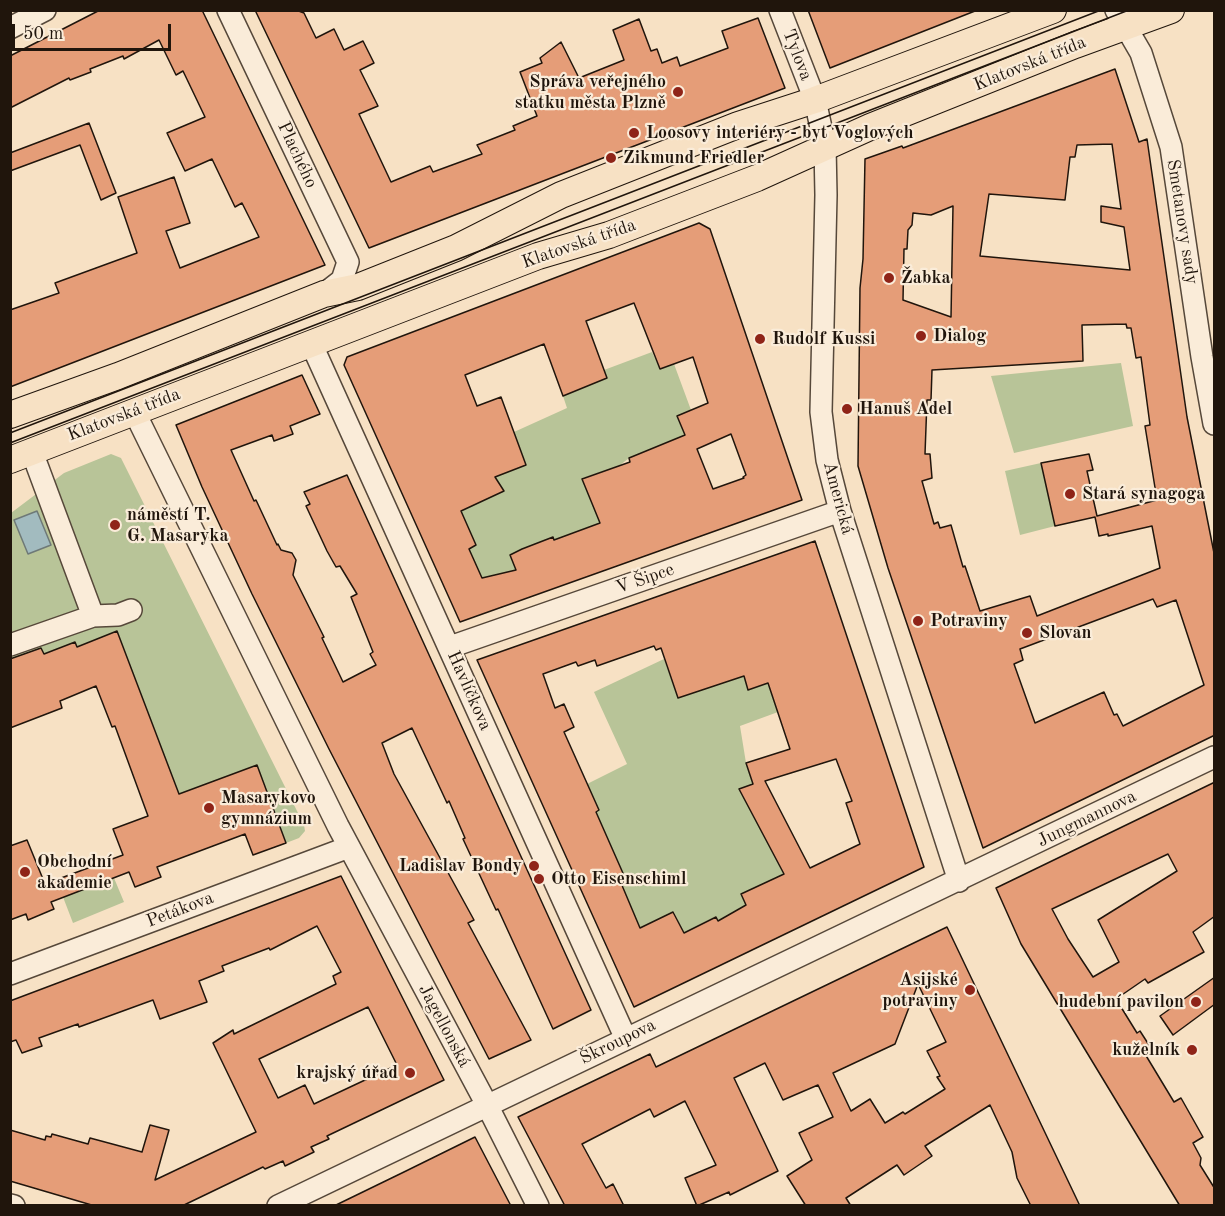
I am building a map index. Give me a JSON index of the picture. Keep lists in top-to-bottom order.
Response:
{
  "streets": {
    "main road": ["Klatovská třída"],
    "street": [
      "Tylova",
      "Plachého",
      "Smetanovy sady",
      "Americká",
      "V Šipce",
      "Havlíčkova",
      "Jungmannova",
      "Petákova",
      "Jagellonská",
      "Škroupova"
    ]
  },
  "crossings": [
    ["Tylova", "Americká"],
    ["Klatovská třída", "Smetanovy sady"],
    ["Klatovská třída", "Americká"],
    ["Klatovská třída", "Havlíčkova"],
    ["Americká", "V Šipce"],
    ["Americká", "Jungmannova"],
    ["Americká", "Škroupova"],
    ["V Šipce", "Havlíčkova"],
    ["Havlíčkova", "Škroupova"],
    ["Jungmannova", "Škroupova"],
    ["Petákova", "Jagellonská"],
    ["Jagellonská", "Škroupova"]
  ],
  "places": [
    "Správa veřejného statku města Plzně",
    "Loosovy interiéry - byt Voglových",
    "Zikmund Friedler",
    "Žabka",
    "Dialog",
    "Rudolf Kussi",
    "Hanuš Adel",
    "Stará synagoga",
    "náměstí T. G. Masaryka",
    "Potraviny",
    "Slovan",
    "Masarykovo gymnázium",
    "Ladislav Bondy",
    "Obchodní akademie",
    "Otto Eisenschiml",
    "Asijské potraviny",
    "hudební pavilon",
    "kuželník",
    "krajský úřad"
  ],
  "scale_bar": "50 m"
}
